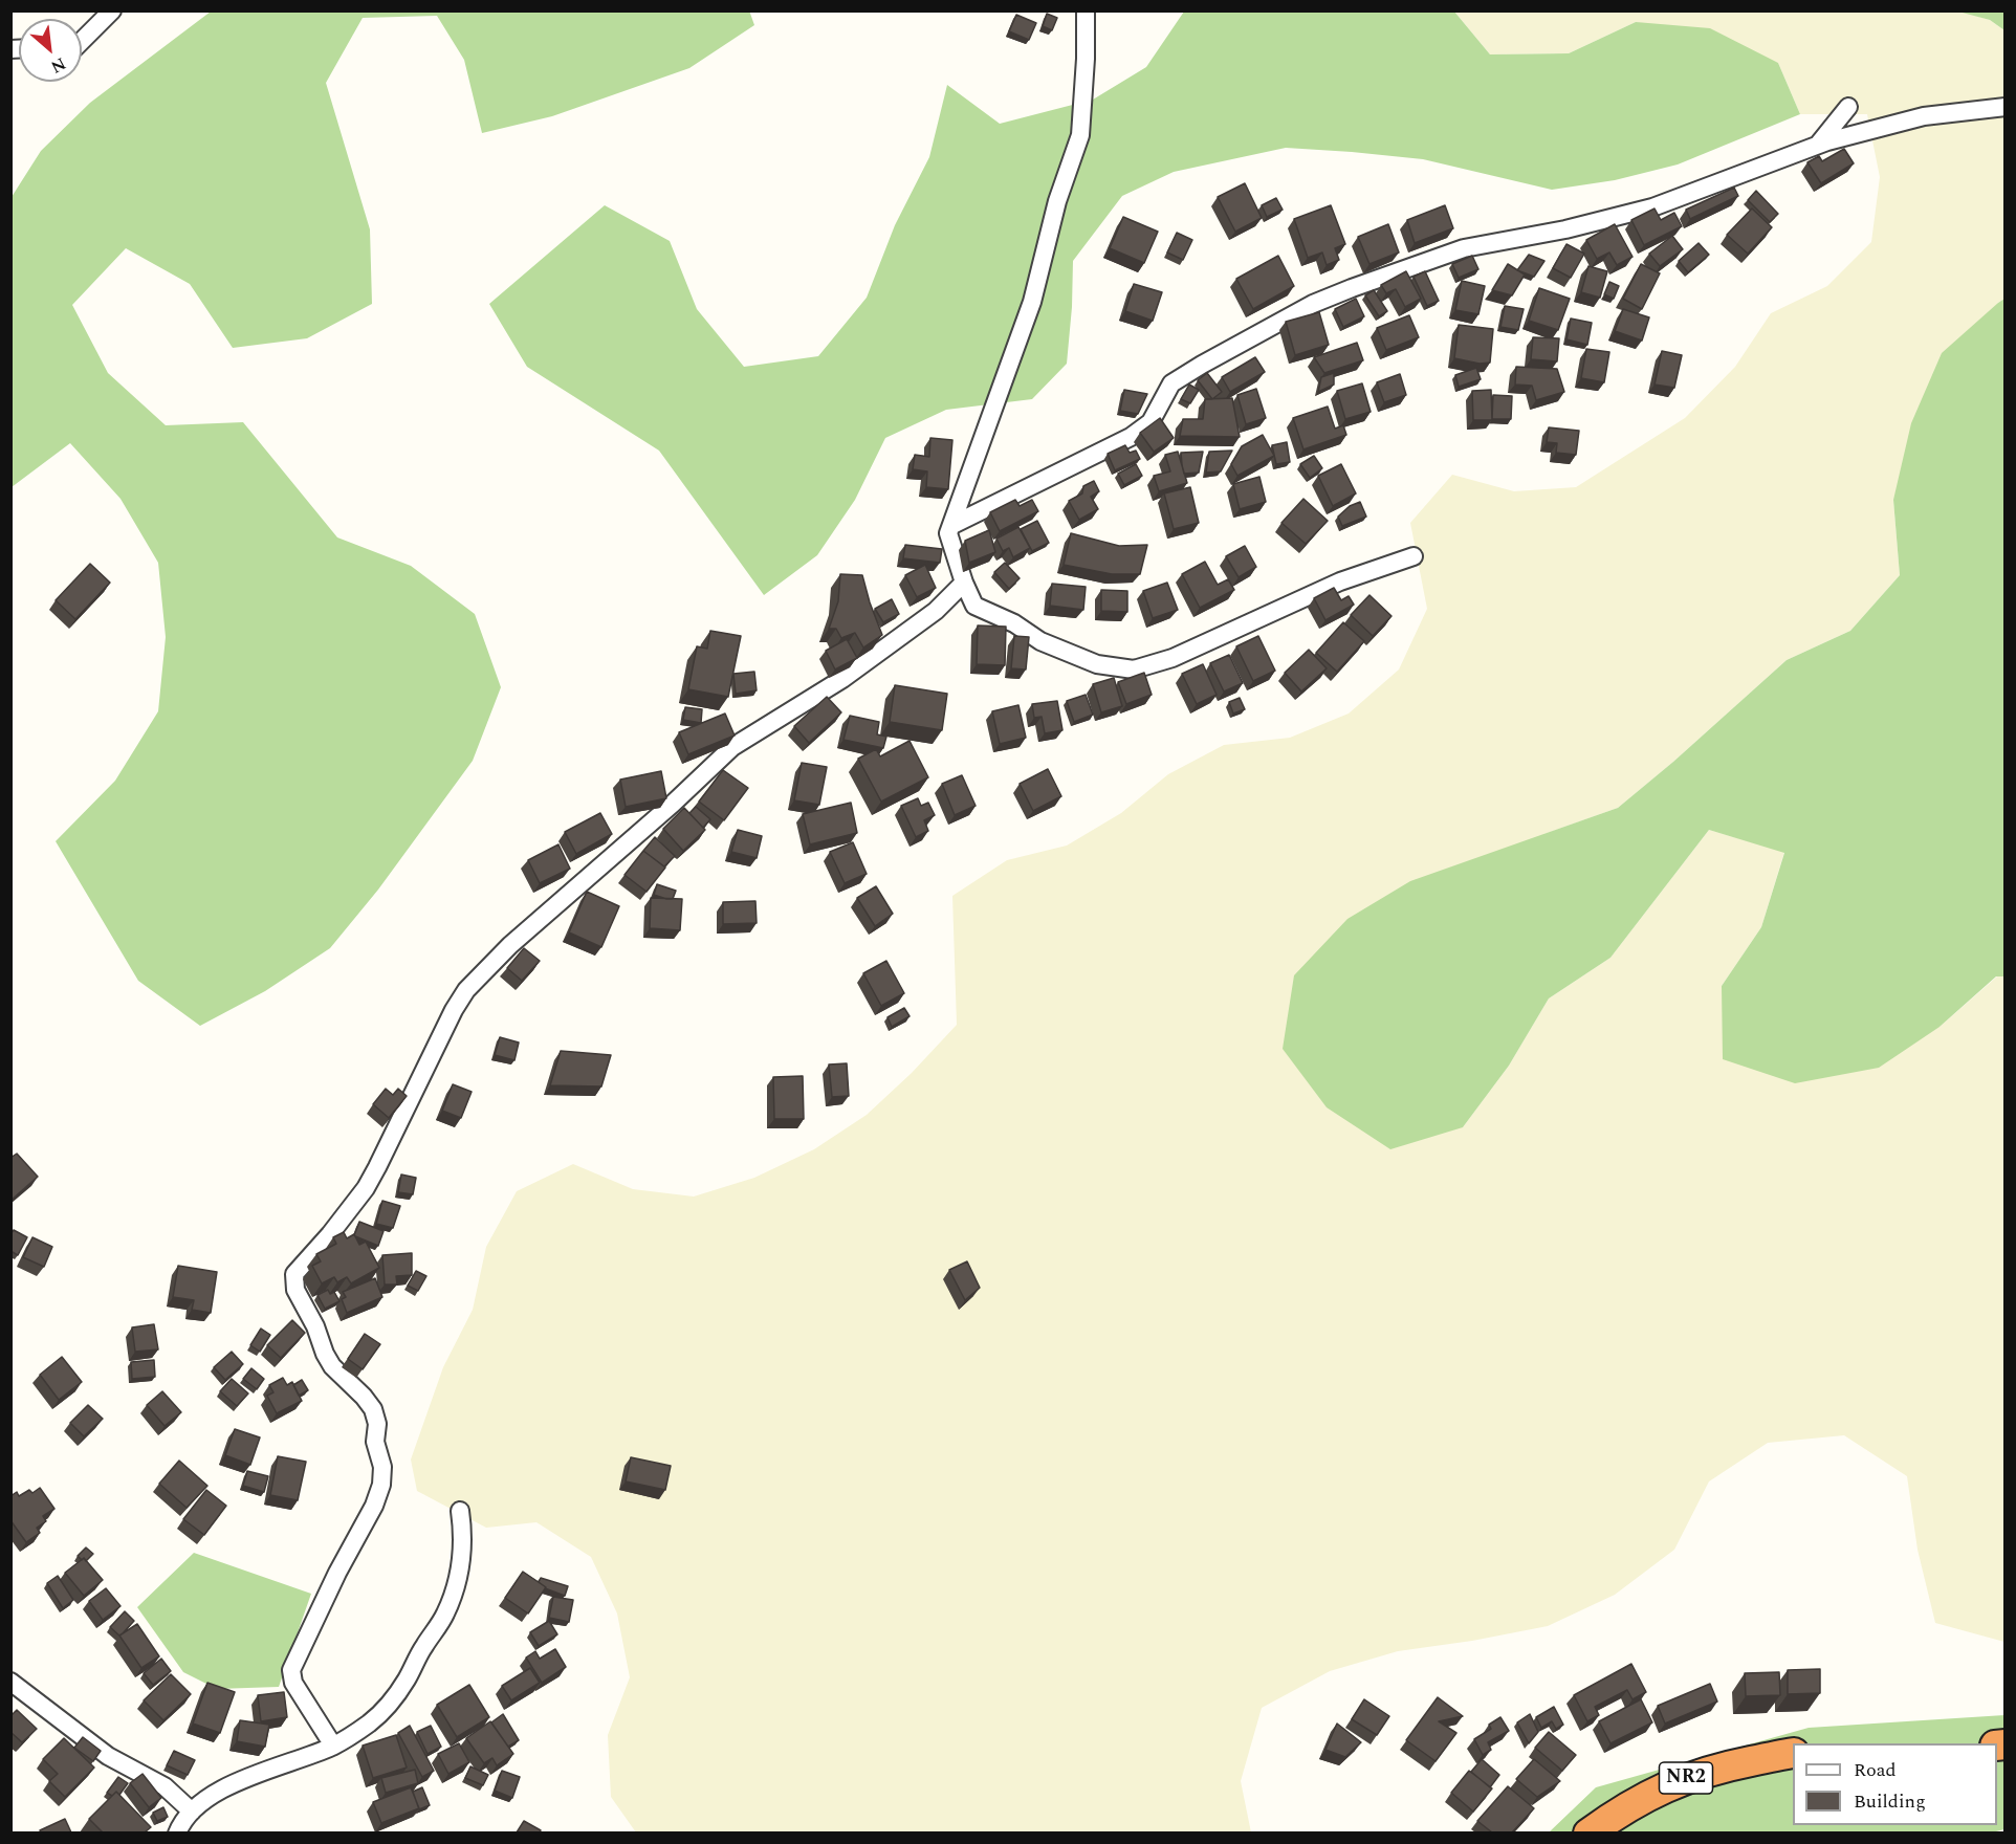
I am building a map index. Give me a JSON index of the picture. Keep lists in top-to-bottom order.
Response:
{
  "streets": {
    "highway": ["NR2"]
  },
  "legend": ["Road", "Building"],
  "north": "bottom right"
}
